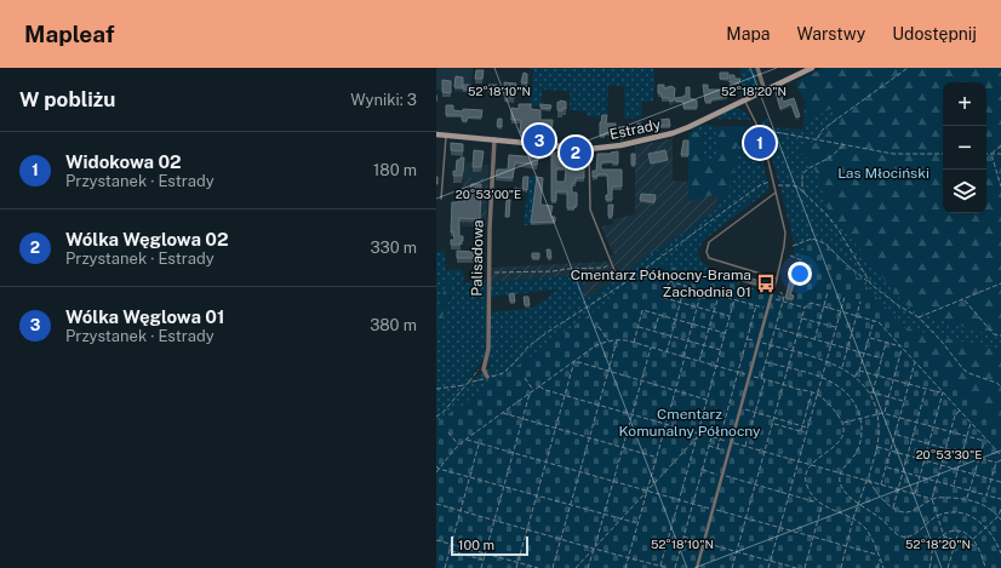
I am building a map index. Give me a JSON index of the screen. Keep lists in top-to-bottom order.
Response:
{
  "streets": {
    "main road": ["Estrady"],
    "street": ["Palisadowa"]
  },
  "crossings": [
    ["Estrady", "Palisadowa"]
  ],
  "parks": ["Las Młociński", "Cmentarz Komunalny Północny"],
  "places": {
    "bus stop": ["Cmentarz Północny-Brama Zachodnia 01"]
  },
  "scale_bar": "100 m",
  "page": {
    "header": "Mapleaf",
    "nav": ["Mapa", "Warstwy", "Udostępnij"],
    "heading": ["W pobliżu", "Wyniki: 3"],
    "map_buttons": ["+", "−"],
    "pins": ["3", "1", "2"],
    "list": [
      {
        "mark": "1",
        "name": "Widokowa 02",
        "note": "Przystanek · Estrady",
        "value": "180 m"
      },
      {
        "mark": "2",
        "name": "Wólka Węglowa 02",
        "note": "Przystanek · Estrady",
        "value": "330 m"
      },
      {
        "mark": "3",
        "name": "Wólka Węglowa 01",
        "note": "Przystanek · Estrady",
        "value": "380 m"
      }
    ],
    "scale": "100 m"
  },
  "coordinates": [
    "52°18'10\"N",
    "52°18'20\"N",
    "20°53'00\"E",
    "20°53'30\"E"
  ]
}
